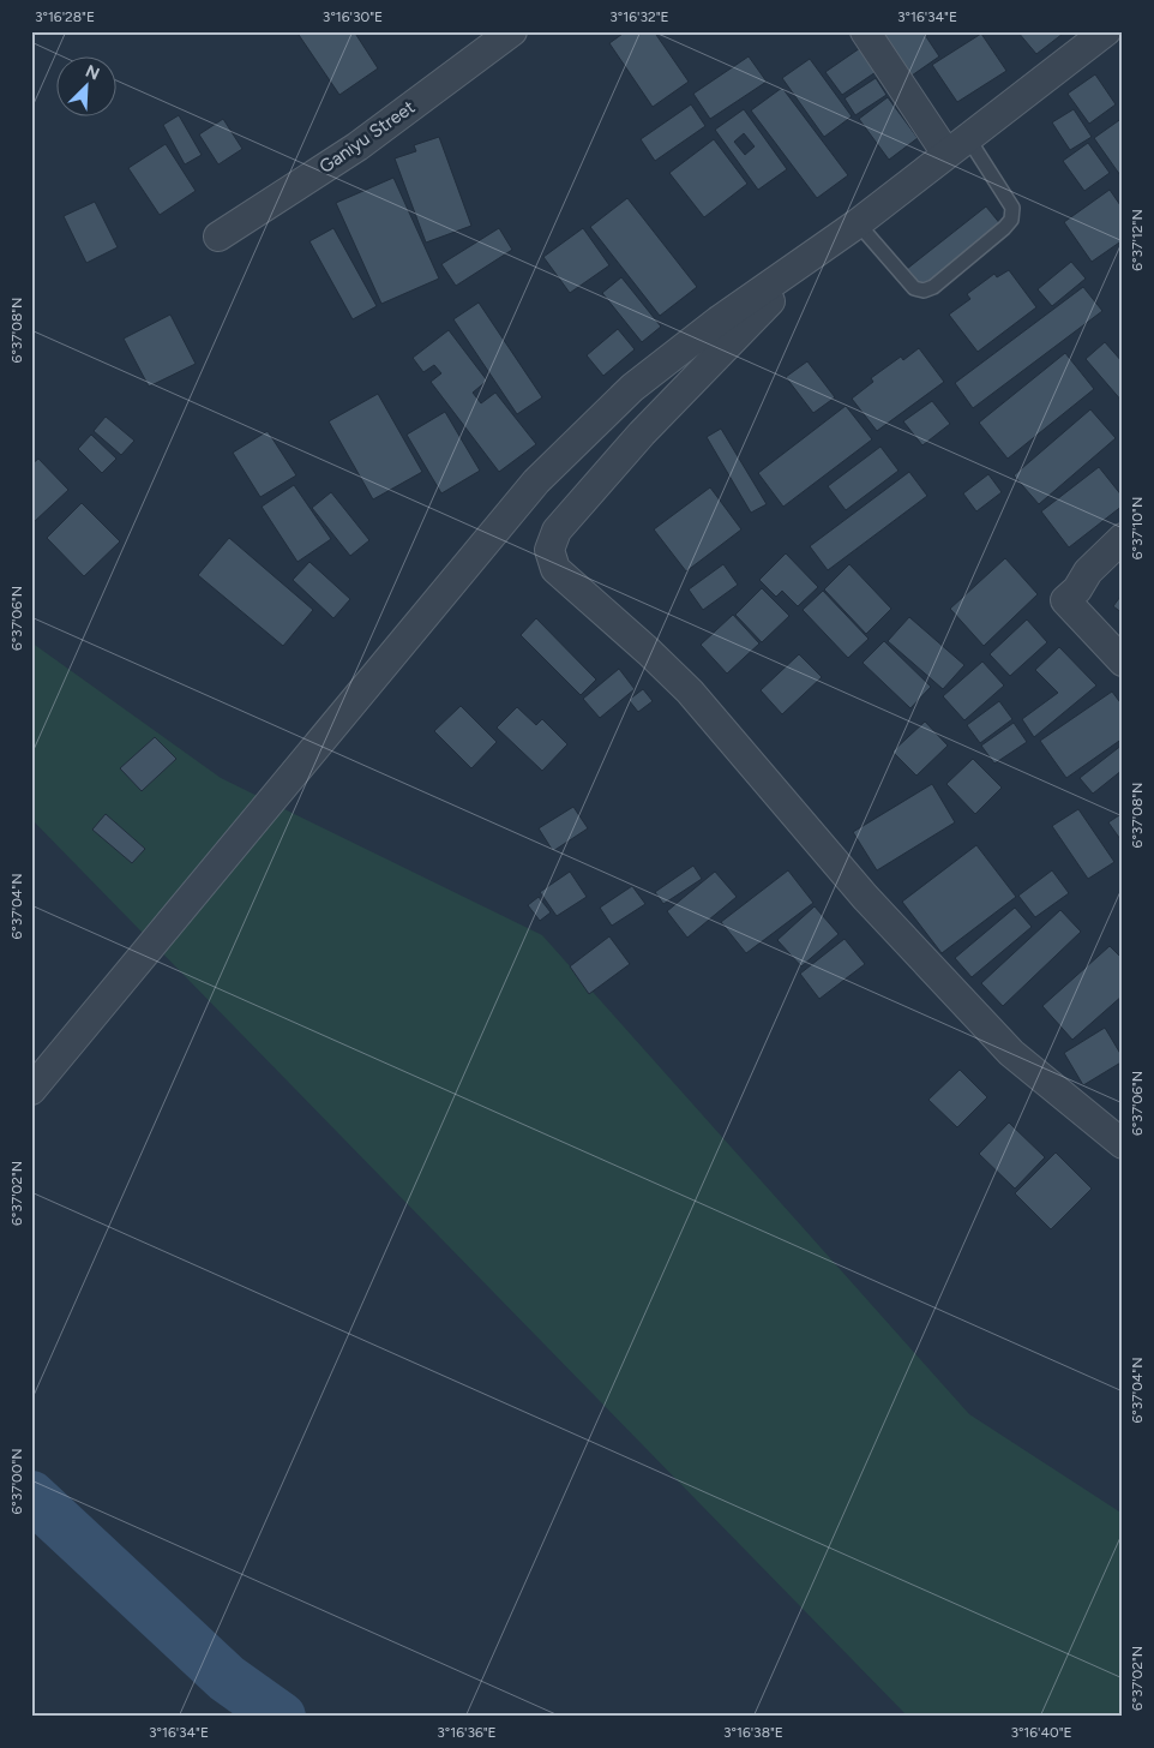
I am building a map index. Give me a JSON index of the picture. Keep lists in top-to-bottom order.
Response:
{
  "streets": {
    "street": ["Ganiyu Street"]
  },
  "north": "top right",
  "coordinates": [
    "3°16'28\"E",
    "3°16'30\"E",
    "3°16'32\"E",
    "3°16'34\"E",
    "6°37'12\"N",
    "6°37'08\"N",
    "6°37'10\"N",
    "6°37'06\"N",
    "6°37'04\"N",
    "6°37'02\"N",
    "6°37'00\"N",
    "3°16'36\"E",
    "3°16'38\"E",
    "3°16'40\"E"
  ]
}
